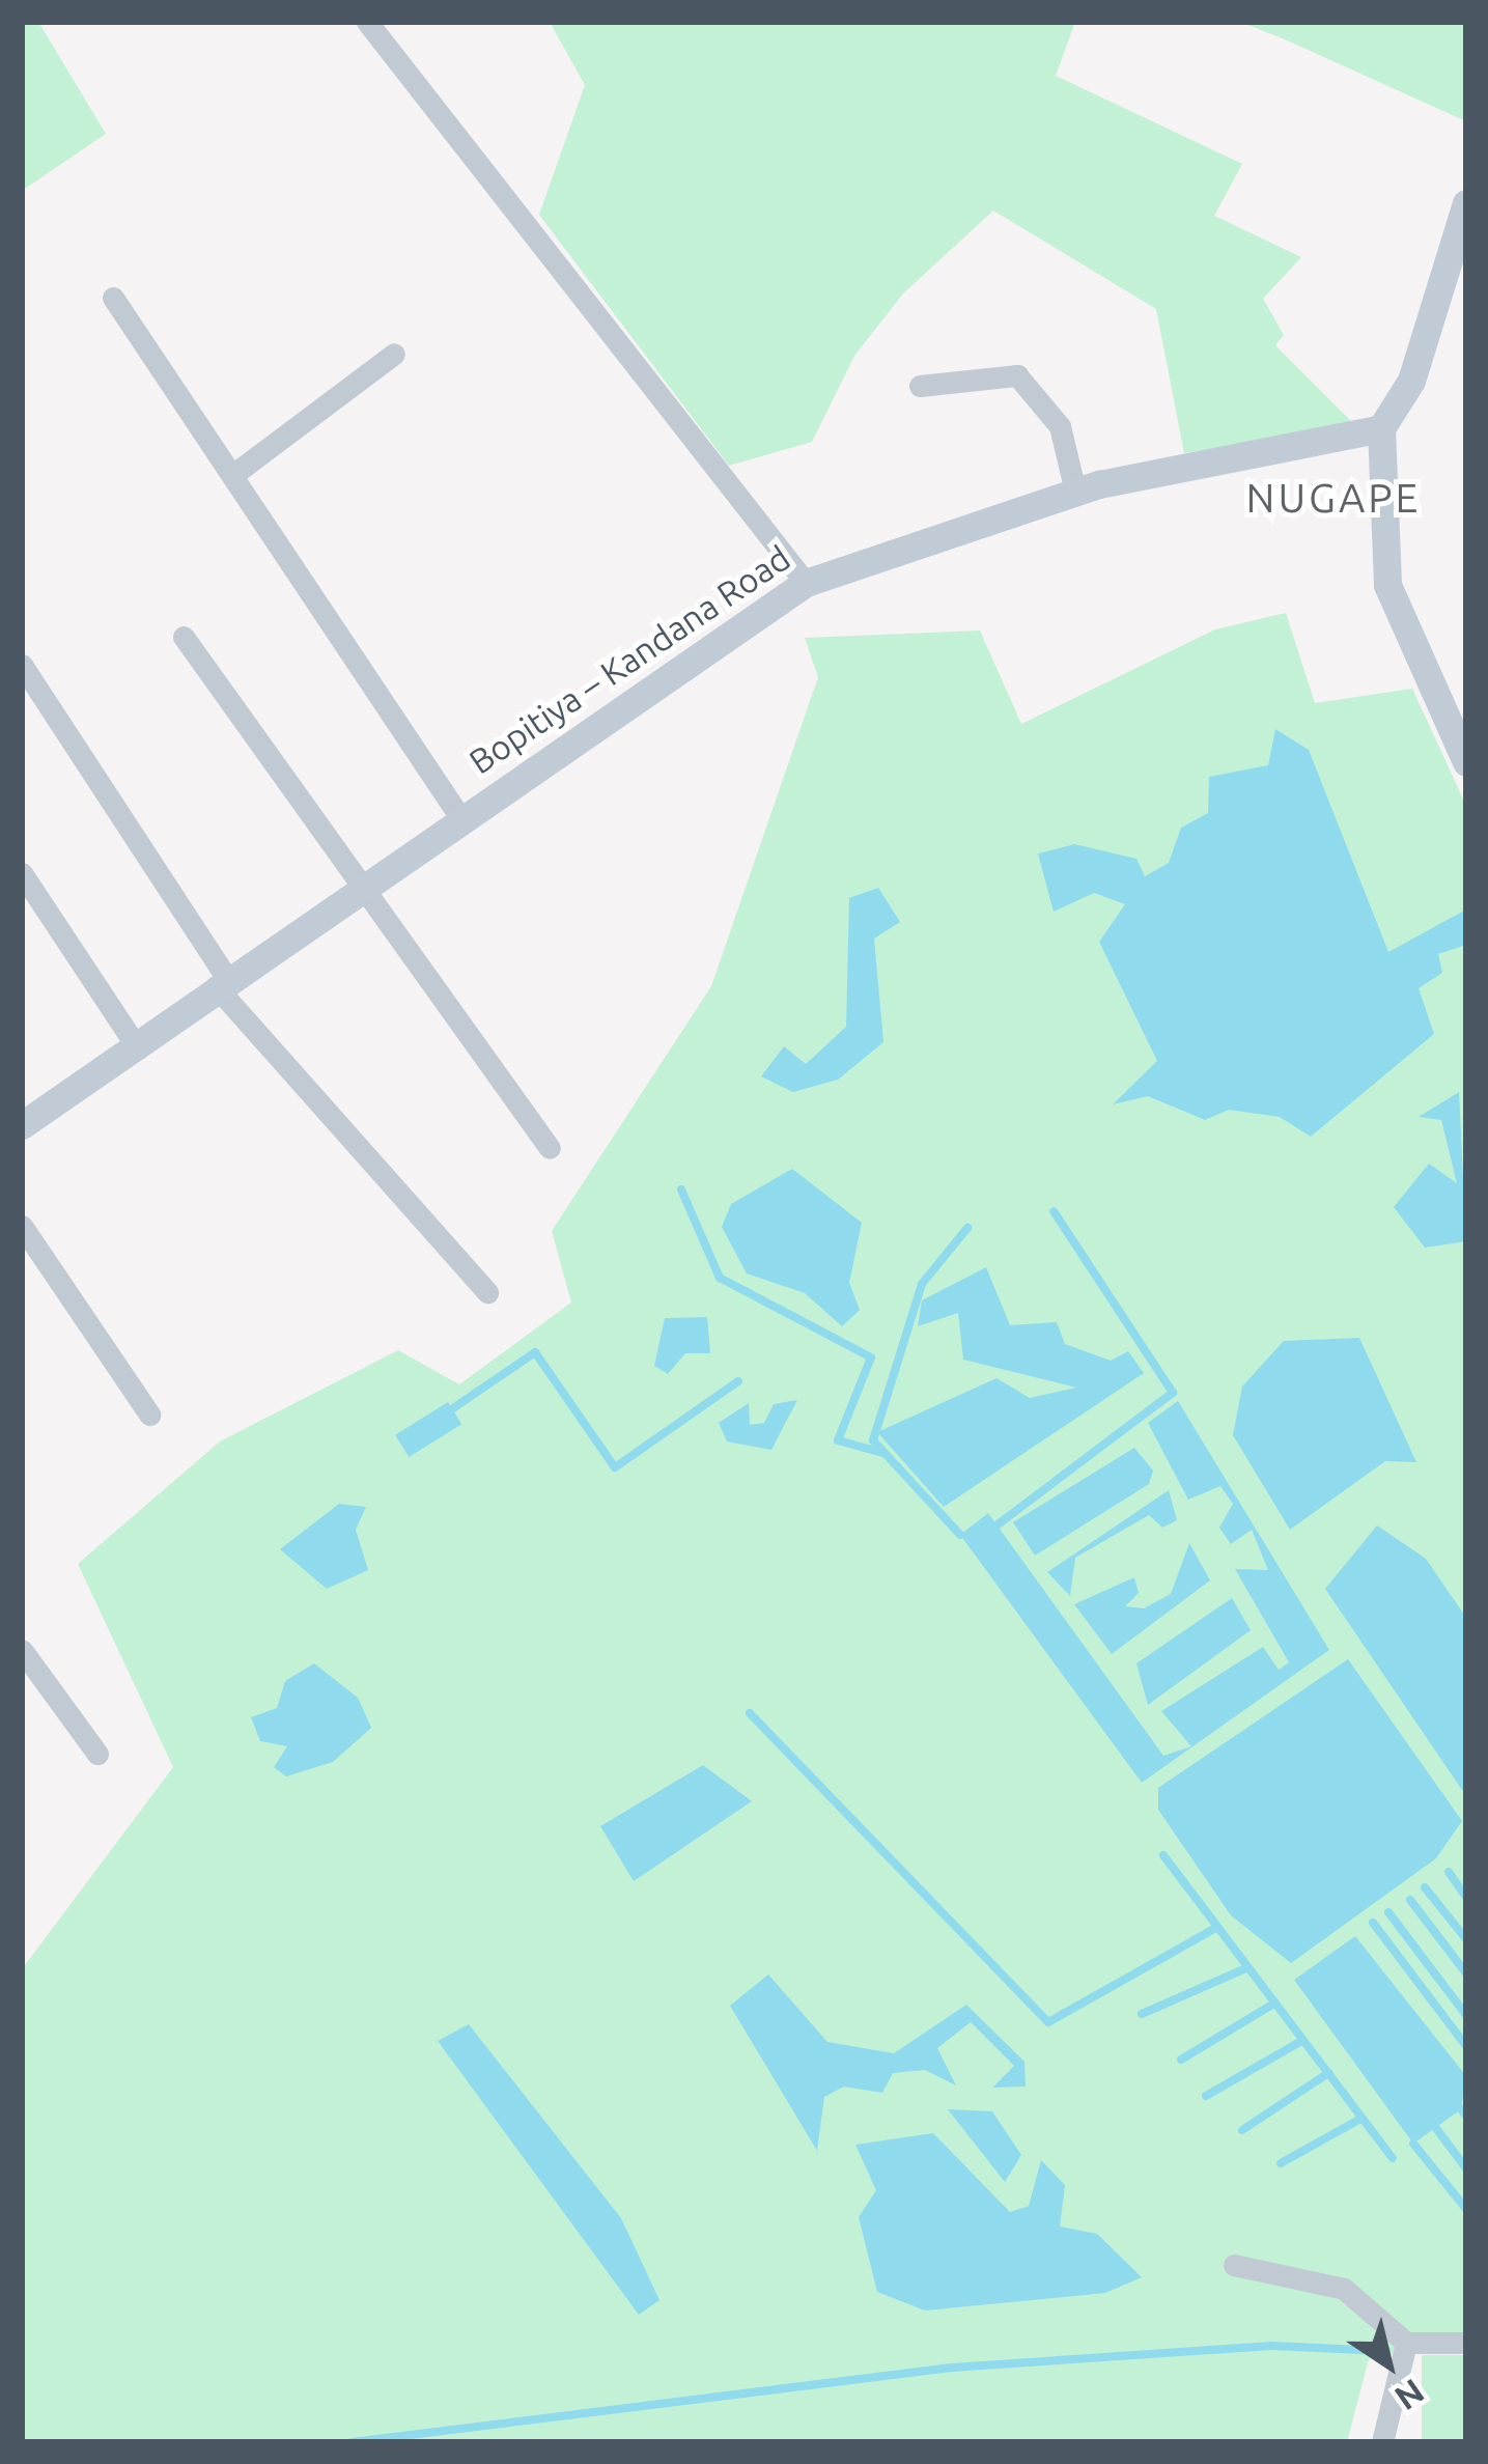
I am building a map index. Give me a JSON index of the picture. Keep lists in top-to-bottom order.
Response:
{
  "streets": {
    "street": ["Bopitiya – Kandana Road"]
  },
  "districts": ["NUGAPE"],
  "north": "bottom right"
}
